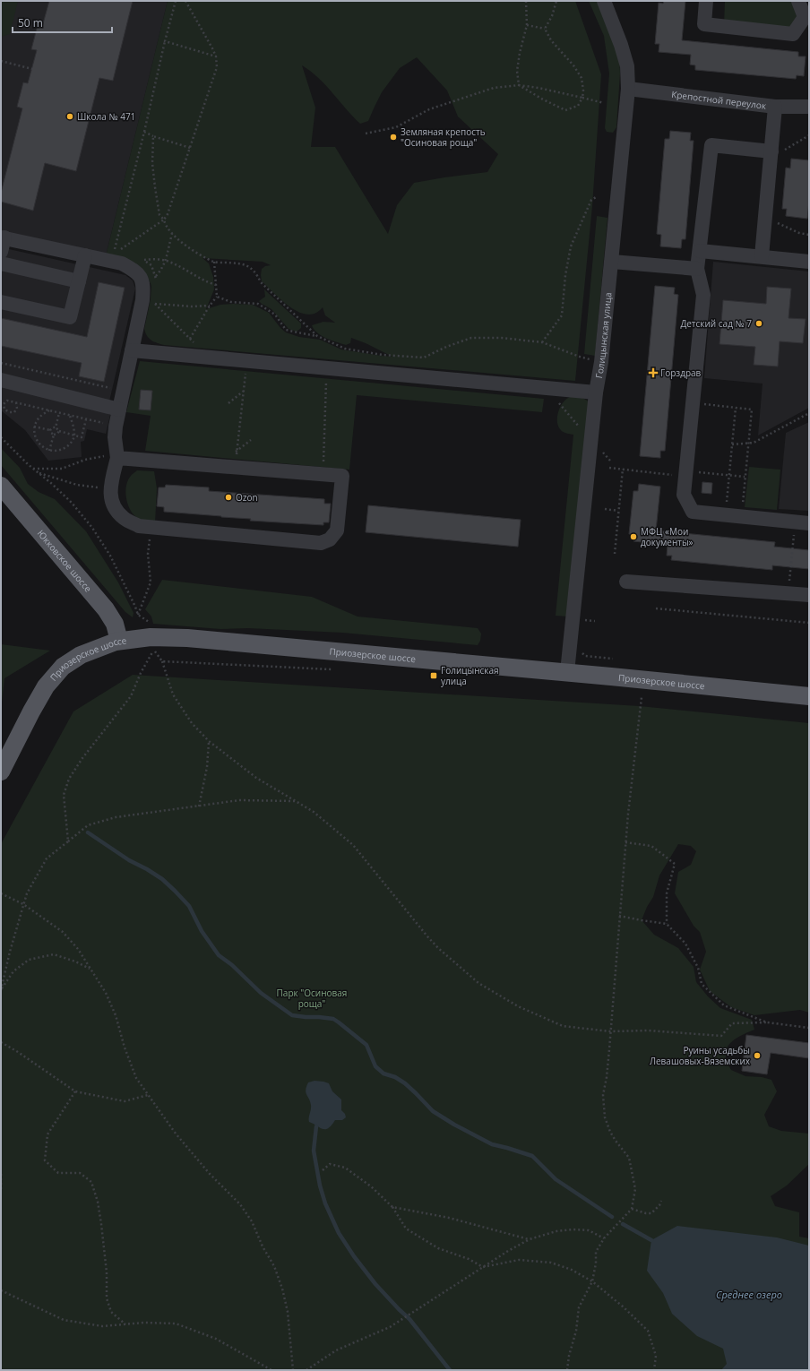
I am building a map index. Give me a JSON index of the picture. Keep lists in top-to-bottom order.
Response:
{
  "streets": {
    "main road": ["Юкковское шоссе", "Приозерское шоссе"],
    "street": ["Крепостной переулок", "Голицынская улица"]
  },
  "crossings": [
    ["Крепостной переулок", "Голицынская улица"],
    ["Голицынская улица", "Приозерское шоссе"],
    ["Юкковское шоссе", "Приозерское шоссе"]
  ],
  "water": ["Среднее озеро"],
  "parks": ["Парк \"Осиновая роща\""],
  "places": {
    "other": [
      "Школа № 471",
      "Земляная крепость \"Осиновая роща\"",
      "Детский сад № 7",
      "Ozon",
      "МФЦ «Мои документы»",
      "Руины усадьбы Левашовых-Вяземских"
    ],
    "health": ["Горздрав"],
    "transit": ["Голицынская улица"]
  },
  "scale_bar": "50 m"
}
